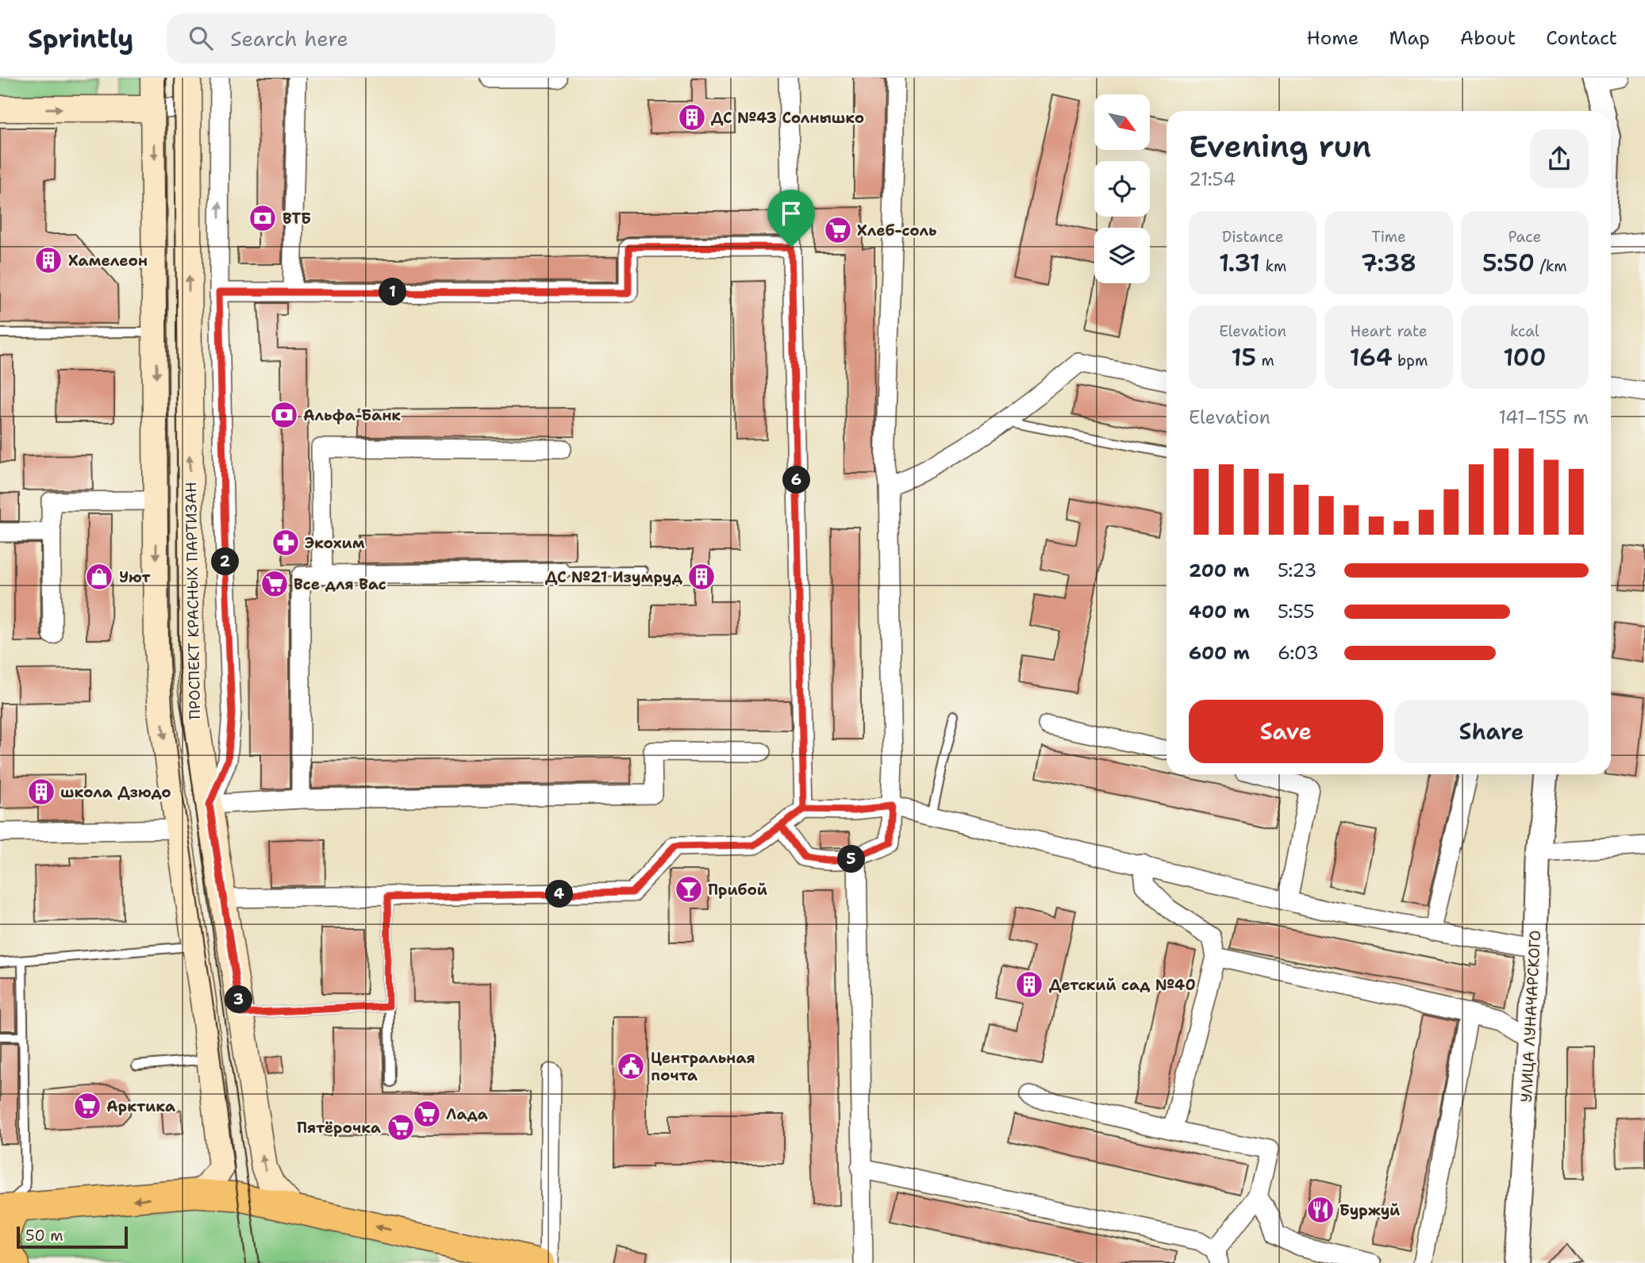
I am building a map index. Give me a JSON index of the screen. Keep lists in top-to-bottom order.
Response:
{
  "streets": {
    "main road": ["ПРОСПЕКТ КРАСНЫХ ПАРТИЗАН"],
    "street": ["УЛИЦА ЛУНАЧАРСКОГО"]
  },
  "places": {
    "building": [
      "ДС №43 Солнышко",
      "Хамелеон",
      "ДС №21 Изумруд",
      "школа Дзюдо",
      "Детский сад №40"
    ],
    "bank": ["ВТБ", "Альфа-Банк"],
    "supermarket": [
      "Хлеб-соль",
      "Все для Вас",
      "Арктика",
      "Лада",
      "Пятёрочка"
    ],
    "pharmacy": ["Экохим"],
    "shop": ["Уют"],
    "bar": ["Прибой"],
    "public building": ["Центральная почта"],
    "restaurant": ["Буржуй"]
  },
  "scale_bar": "50 m",
  "north": "bottom right",
  "page": {
    "header": "Sprintly",
    "search": "Search here",
    "nav": [
      "Home",
      "Map",
      "About",
      "Contact"
    ],
    "heading": ["Evening run", "21:54"],
    "stats": [
      ["Distance", "1.31 km"],
      ["Time", "7:38"],
      ["Pace", "5:50 /km"],
      ["Elevation", "15 m"],
      ["Heart rate", "164 bpm"],
      ["kcal", "100"]
    ],
    "pins": [
      "1",
      "6",
      "2",
      "5",
      "4",
      "3"
    ],
    "chart": ["Elevation", "141–155 m"],
    "list": [
      {
        "name": "200 m",
        "note": "5:23"
      },
      {
        "name": "400 m",
        "note": "5:55"
      },
      {
        "name": "600 m",
        "note": "6:03"
      }
    ],
    "buttons": ["Save", "Share"],
    "scale": "50 m"
  }
}
